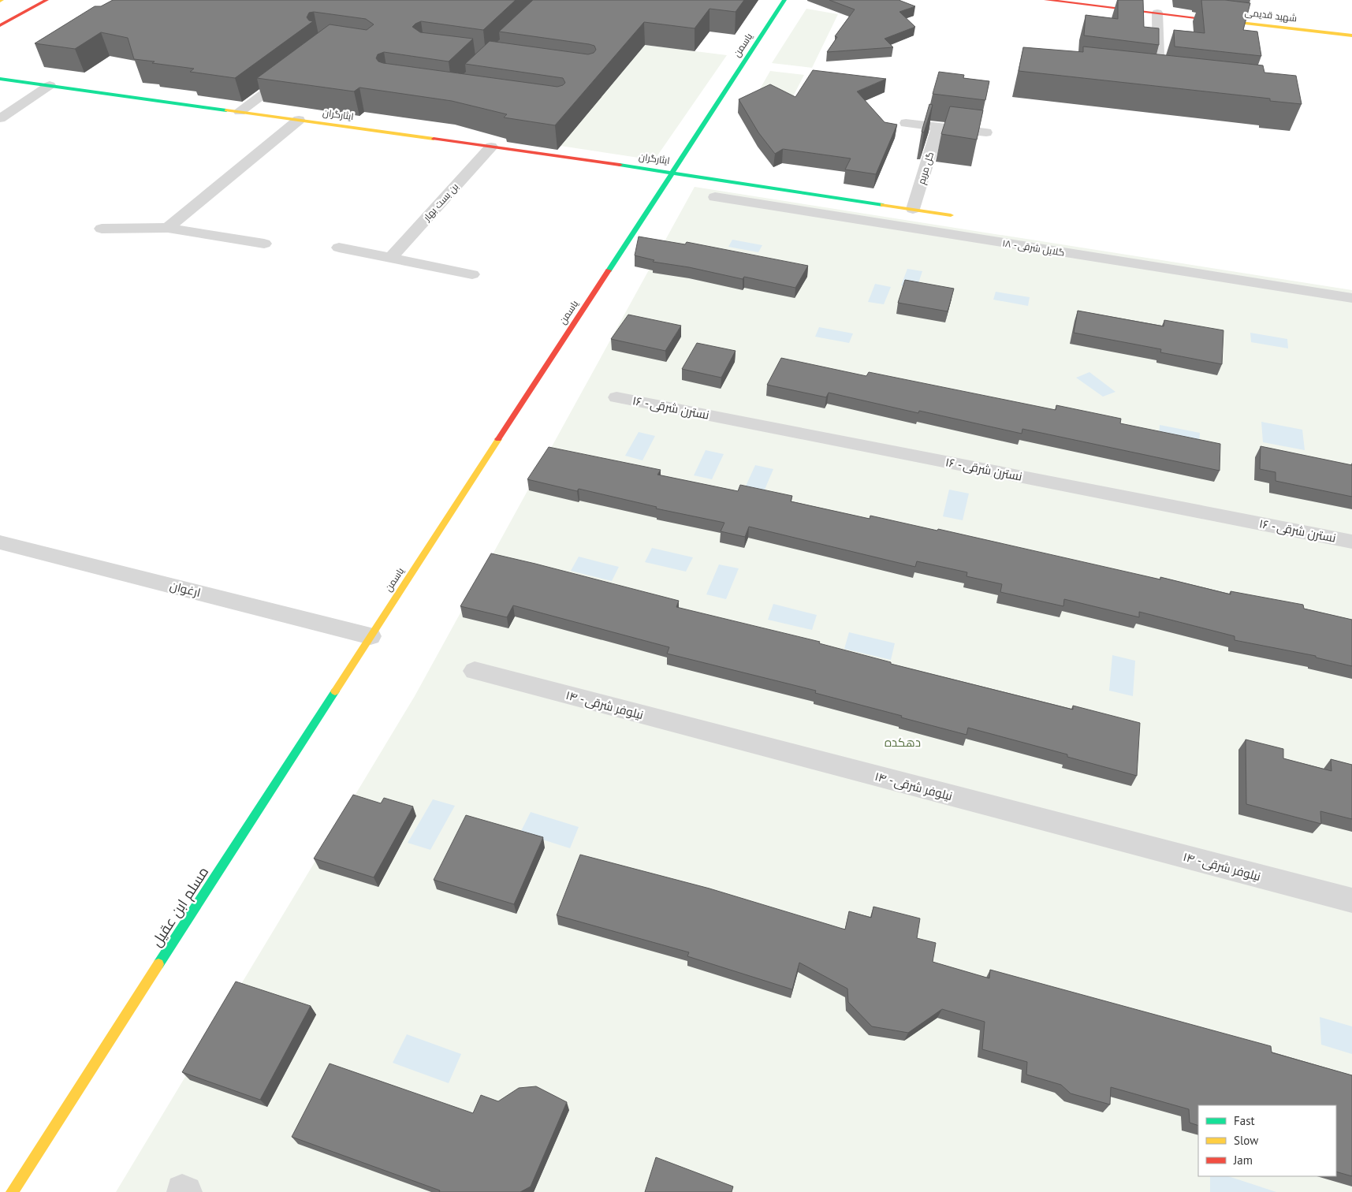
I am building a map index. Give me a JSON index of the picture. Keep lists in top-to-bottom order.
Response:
{
  "streets": {
    "street": [
      "شهید قدیمی",
      "یاسمن",
      "ایثارگران",
      "گل مریم",
      "بن بست بهار",
      "گلایل شرقی - ۱۸",
      "نسترن شرقی - ۱۶",
      "ارغوان",
      "نیلوفر شرقی - ۱۴",
      "مسلم ابن عقیل"
    ]
  },
  "crossings": [
    ["یاسمن", "ایثارگران"],
    ["یاسمن", "ارغوان"],
    ["یاسمن", "مسلم ابن عقیل"],
    ["ایثارگران", "گل مریم"],
    ["ایثارگران", "بن بست بهار"],
    ["ارغوان", "مسلم ابن عقیل"]
  ],
  "parks": ["دهکده"],
  "legend": ["Fast", "Slow", "Jam"]
}
